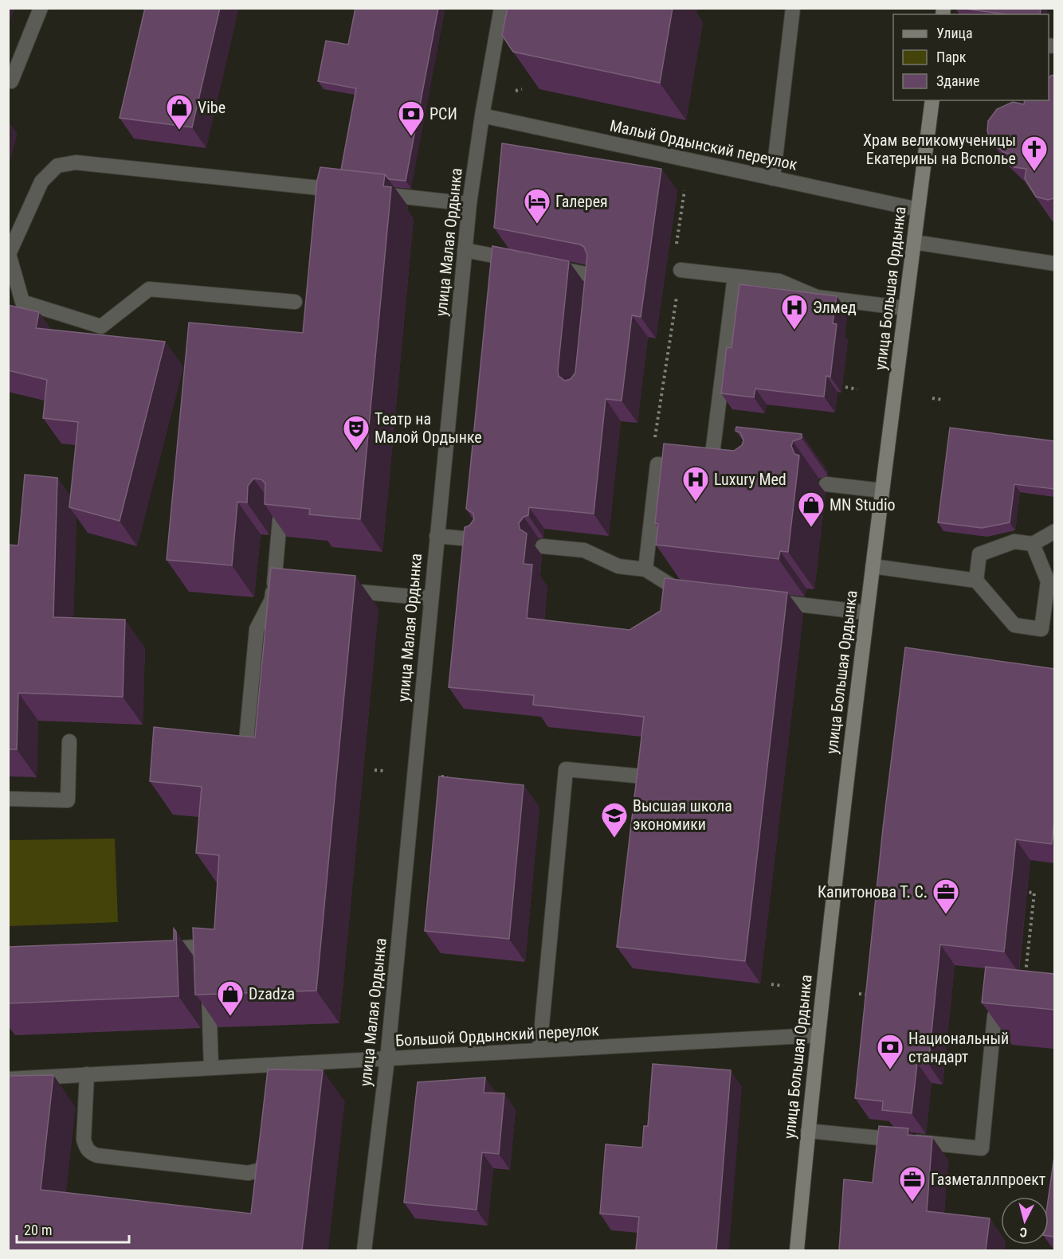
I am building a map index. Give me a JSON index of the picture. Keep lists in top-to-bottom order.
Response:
{
  "streets": {
    "main road": ["улица Большая Ордынка"],
    "street": ["Малый Ордынский переулок", "улица Малая Ордынка", "Большой Ордынский переулок"]
  },
  "crossings": [
    ["Малый Ордынский переулок", "улица Малая Ордынка"],
    ["Малый Ордынский переулок", "улица Большая Ордынка"],
    ["улица Малая Ордынка", "Большой Ордынский переулок"],
    ["улица Большая Ордынка", "Большой Ордынский переулок"]
  ],
  "places": {
    "shop": ["Vibe", "MN Studio", "Dzadza"],
    "bank": ["РСИ", "Национальный стандарт"],
    "church": ["Храм великомученицы Екатерины на Всполье"],
    "hotel": ["Галерея"],
    "hospital": ["Элмед", "Luxury Med"],
    "theatre": ["Театр на Малой Ордынке"],
    "school or university": ["Высшая школа экономики"],
    "office": ["Капитонова Т. С.", "Газметаллпроект"]
  },
  "legend": ["Улица", "Парк", "Здание"],
  "scale_bar": "20 m",
  "north": "bottom"
}
